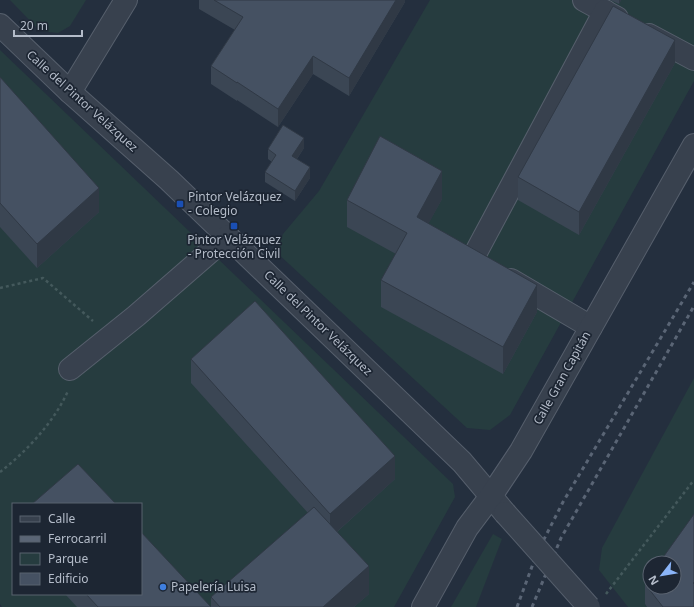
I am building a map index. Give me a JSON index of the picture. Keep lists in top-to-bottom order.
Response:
{
  "streets": {
    "street": ["Calle del Pintor Velázquez", "Calle Gran Capitán"]
  },
  "crossings": [
    ["Calle del Pintor Velázquez", "Calle Gran Capitán"]
  ],
  "places": {
    "transit": ["Pintor Velázquez - Colegio", "Pintor Velázquez - Protección Civil"],
    "other": ["Papelería Luisa"]
  },
  "legend": [
    "Calle",
    "Ferrocarril",
    "Parque",
    "Edificio"
  ],
  "scale_bar": "20 m",
  "north": "bottom left"
}
